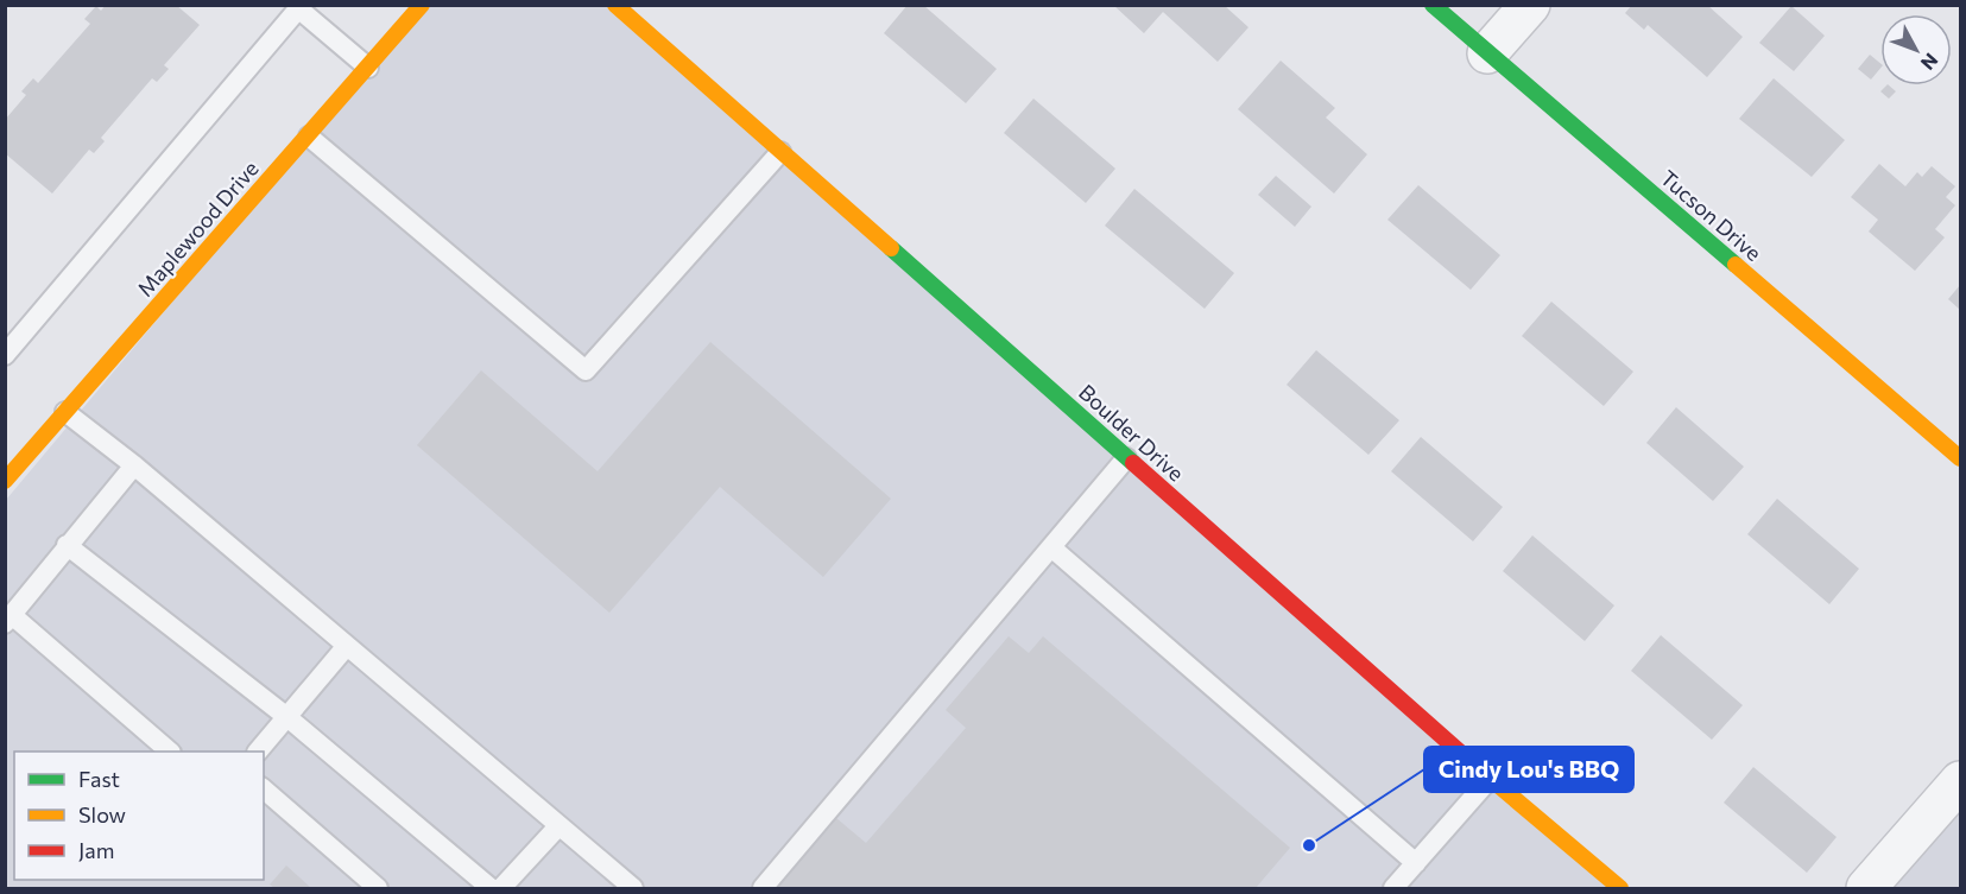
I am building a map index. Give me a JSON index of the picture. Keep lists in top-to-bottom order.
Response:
{
  "streets": {
    "street": ["Tucson Drive", "Maplewood Drive", "Boulder Drive"]
  },
  "places": ["Cindy Lou's BBQ"],
  "legend": ["Fast", "Slow", "Jam"],
  "north": "bottom right"
}
